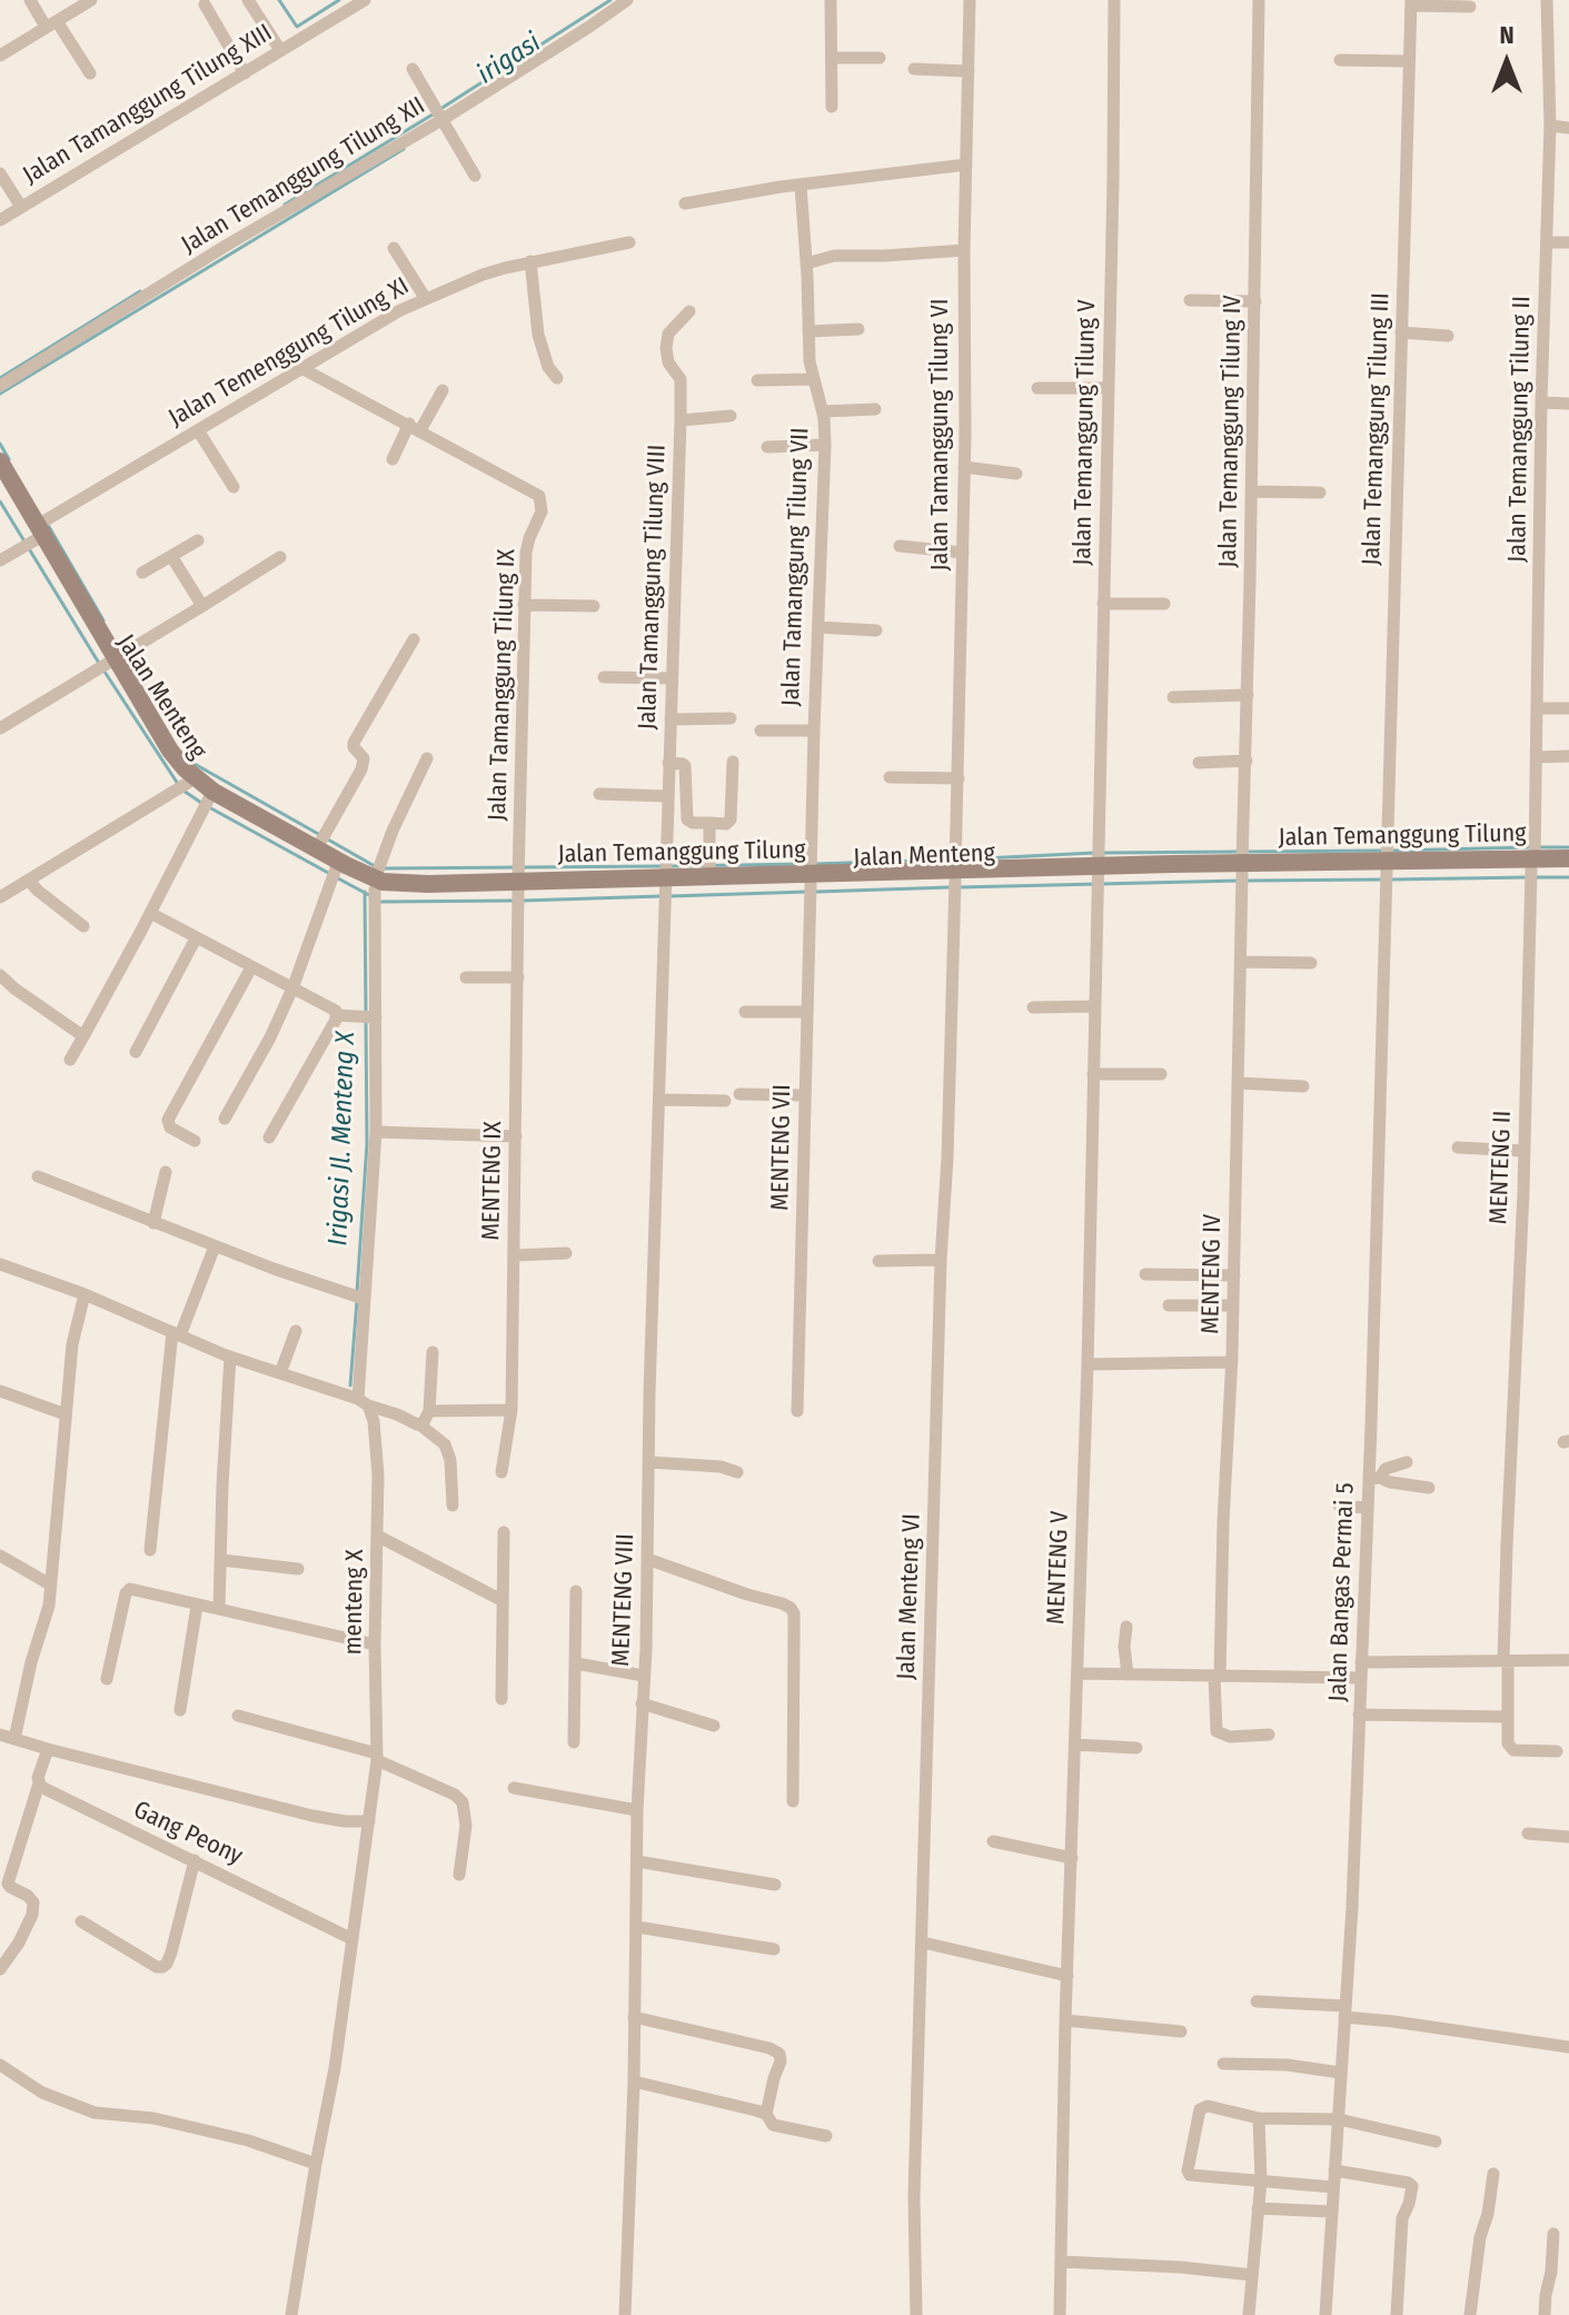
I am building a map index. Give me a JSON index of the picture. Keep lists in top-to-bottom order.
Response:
{
  "streets": {
    "street": [
      "Jalan Tamanggung Tilung XIII",
      "Jalan Temanggung Tilung XII",
      "Jalan Temenggung Tilung XI",
      "Jalan Temanggung Tilung III",
      "Jalan Temanggung Tilung II",
      "Jalan Temanggung Tilung IV",
      "Jalan Temanggung Tilung V",
      "Jalan Tamanggung Tilung VI",
      "Jalan Tamanggung Tilung VII",
      "Jalan Tamanggung Tilung VIII",
      "Jalan Tamanggung Tilung IX",
      "Jalan Menteng",
      "Jalan Temanggung Tilung",
      "MENTENG VII",
      "MENTENG II",
      "MENTENG IX",
      "MENTENG IV",
      "MENTENG V",
      "Jalan Bangas Permai 5",
      "Jalan Menteng VI",
      "MENTENG VIII",
      "menteng X",
      "Gang Peony"
    ]
  },
  "crossings": [
    ["Jalan Temenggung Tilung XI", "Jalan Tamanggung Tilung IX"],
    ["Jalan Temenggung Tilung XI", "Jalan Temanggung Tilung"],
    ["Jalan Temanggung Tilung III", "Jalan Temanggung Tilung"],
    ["Jalan Temanggung Tilung III", "Jalan Bangas Permai 5"],
    ["Jalan Temanggung Tilung II", "Jalan Temanggung Tilung"],
    ["Jalan Temanggung Tilung II", "MENTENG II"],
    ["Jalan Temanggung Tilung IV", "Jalan Temanggung Tilung"],
    ["Jalan Temanggung Tilung IV", "MENTENG IV"],
    ["Jalan Temanggung Tilung V", "Jalan Temanggung Tilung"],
    ["Jalan Temanggung Tilung V", "MENTENG V"],
    ["Jalan Tamanggung Tilung VI", "Jalan Temanggung Tilung"],
    ["Jalan Tamanggung Tilung VI", "Jalan Menteng VI"],
    ["Jalan Tamanggung Tilung VII", "Jalan Temanggung Tilung"],
    ["Jalan Tamanggung Tilung VII", "MENTENG VII"],
    ["Jalan Tamanggung Tilung VIII", "Jalan Temanggung Tilung"],
    ["Jalan Tamanggung Tilung VIII", "MENTENG VIII"],
    ["Jalan Tamanggung Tilung IX", "Jalan Temanggung Tilung"],
    ["Jalan Tamanggung Tilung IX", "MENTENG IX"],
    ["Jalan Menteng", "Jalan Temanggung Tilung"],
    ["Jalan Menteng", "menteng X"],
    ["Jalan Temanggung Tilung", "MENTENG VII"],
    ["Jalan Temanggung Tilung", "MENTENG II"],
    ["Jalan Temanggung Tilung", "MENTENG IX"],
    ["Jalan Temanggung Tilung", "MENTENG IV"],
    ["Jalan Temanggung Tilung", "MENTENG V"],
    ["Jalan Temanggung Tilung", "Jalan Bangas Permai 5"],
    ["Jalan Temanggung Tilung", "Jalan Menteng VI"],
    ["Jalan Temanggung Tilung", "MENTENG VIII"],
    ["Jalan Temanggung Tilung", "menteng X"],
    ["menteng X", "Gang Peony"]
  ],
  "water": ["irigasi", "Irigasi Jl. Menteng X"],
  "north": "top"
}
